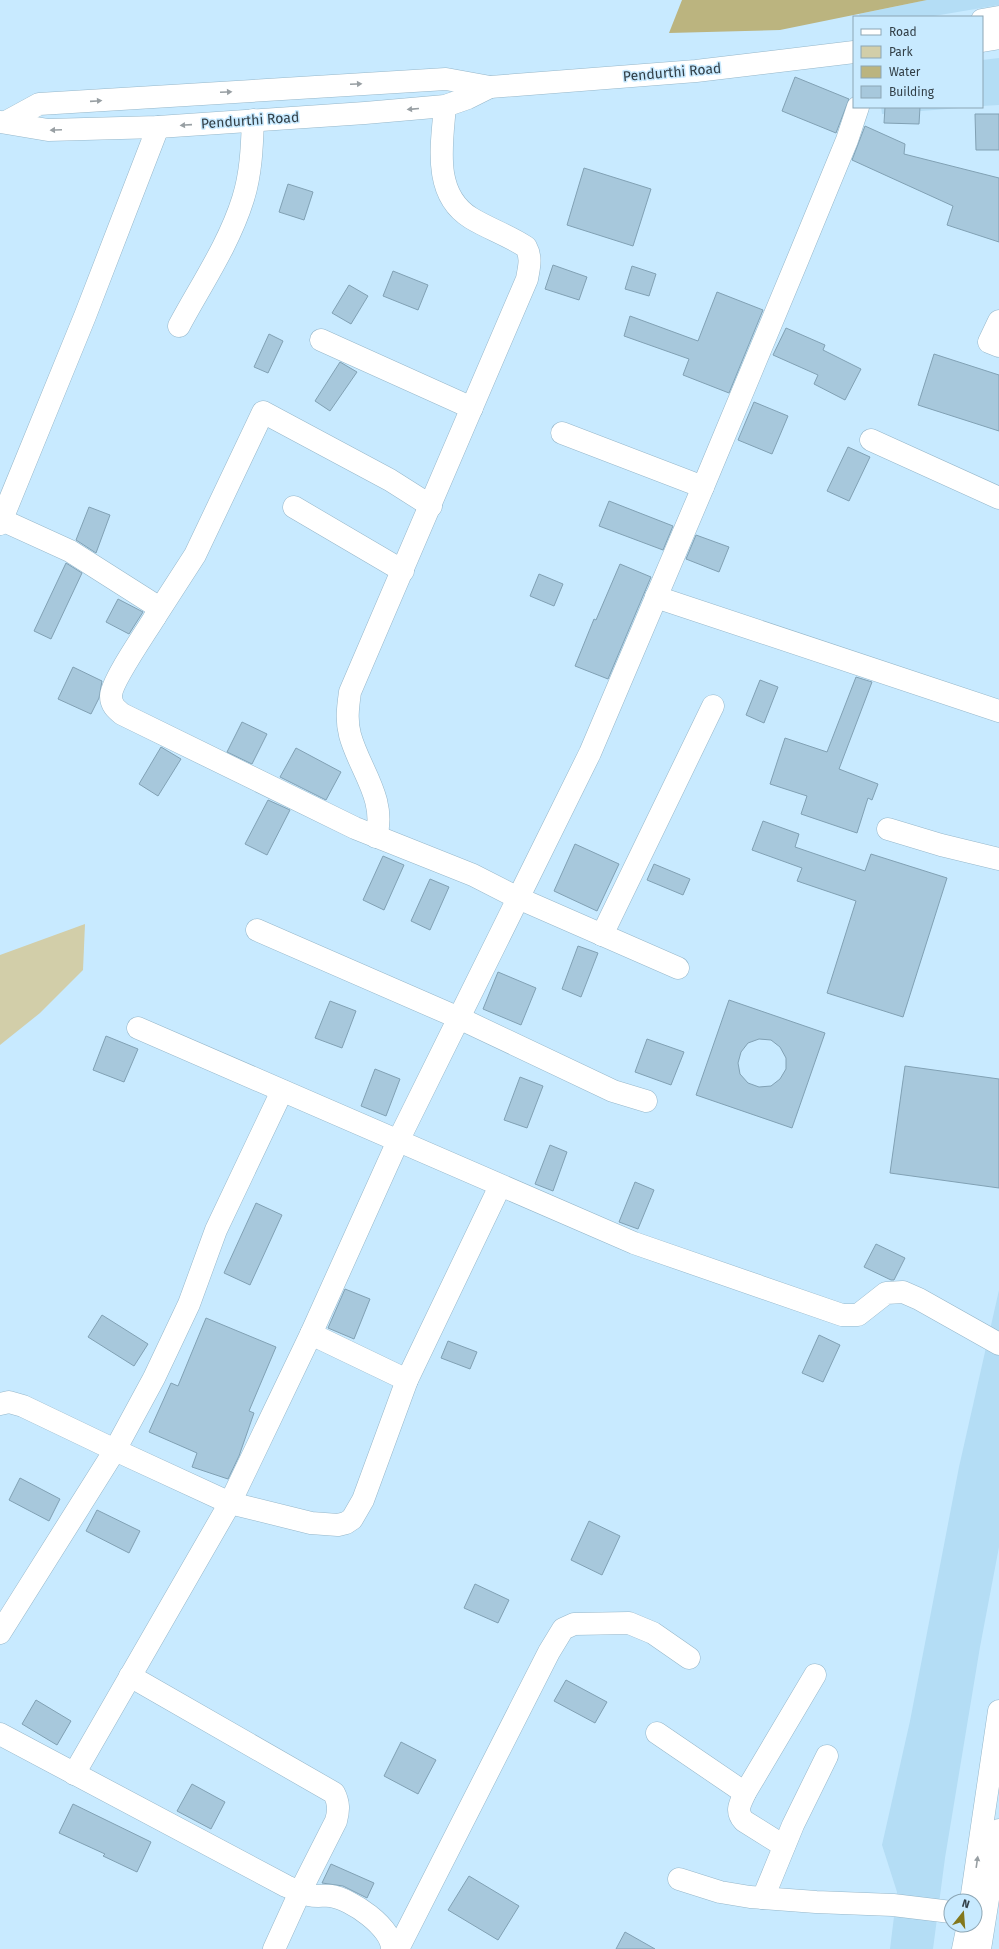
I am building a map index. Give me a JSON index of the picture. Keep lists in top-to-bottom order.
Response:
{
  "streets": {
    "street": ["Pendurthi Road"]
  },
  "legend": [
    "Road",
    "Park",
    "Water",
    "Building"
  ],
  "north": "top"
}
